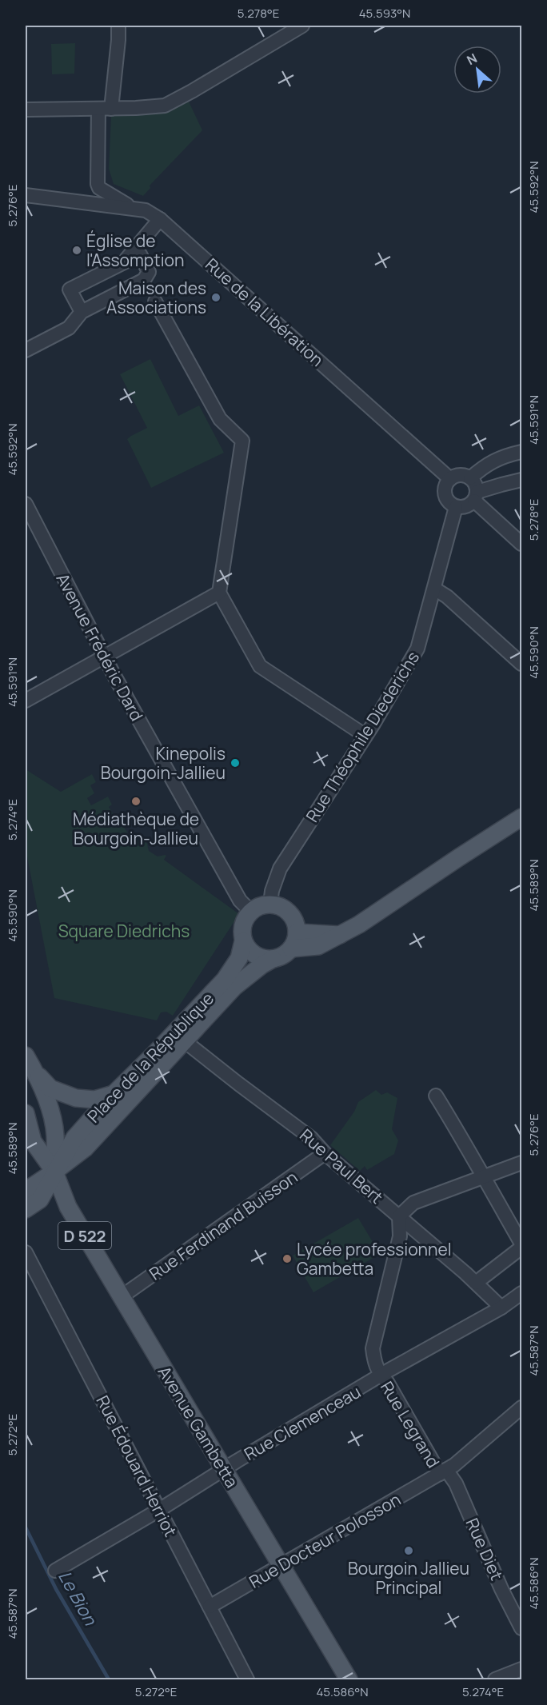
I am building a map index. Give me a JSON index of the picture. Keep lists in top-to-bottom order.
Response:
{
  "streets": {
    "main road": ["Place de la République", "D 522", "Avenue Gambetta"],
    "street": [
      "Rue de la Libération",
      "Avenue Frédéric Dard",
      "Rue Théophile Diederichs",
      "Rue Paul Bert",
      "Rue Ferdinand Buisson",
      "Rue Clemenceau",
      "Rue Legrand",
      "Rue Édouard Herriot",
      "Rue Docteur Polosson",
      "Rue Diet"
    ]
  },
  "crossings": [
    ["Rue de la Libération", "Rue Théophile Diederichs"],
    ["Avenue Frédéric Dard", "Rue Théophile Diederichs"],
    ["Avenue Frédéric Dard", "Place de la République"],
    ["Rue Théophile Diederichs", "Place de la République"],
    ["Place de la République", "Rue Paul Bert"],
    ["Place de la République", "D 522"],
    ["Place de la République", "Avenue Gambetta"],
    ["Rue Paul Bert", "Rue Ferdinand Buisson"],
    ["Rue Paul Bert", "Rue Clemenceau"],
    ["Rue Paul Bert", "Rue Legrand"],
    ["Rue Ferdinand Buisson", "Avenue Gambetta"],
    ["D 522", "Avenue Gambetta"],
    ["Rue Clemenceau", "Rue Legrand"],
    ["Rue Clemenceau", "Avenue Gambetta"],
    ["Rue Clemenceau", "Rue Édouard Herriot"],
    ["Rue Legrand", "Rue Docteur Polosson"],
    ["Rue Legrand", "Rue Diet"],
    ["Avenue Gambetta", "Rue Docteur Polosson"],
    ["Rue Édouard Herriot", "Rue Docteur Polosson"],
    ["Rue Docteur Polosson", "Rue Diet"]
  ],
  "water": ["Le Bion"],
  "parks": ["Square Diedrichs"],
  "places": [
    "Église de l'Assomption",
    "Maison des Associations",
    "Kinepolis Bourgoin-Jallieu",
    "Médiathèque de Bourgoin-Jallieu",
    "Lycée professionnel Gambetta",
    "Bourgoin Jallieu Principal"
  ],
  "north": "top left",
  "coordinates": [
    "5.278°E",
    "45.593°N",
    "45.592°N",
    "5.276°E",
    "45.591°N",
    "45.590°N",
    "5.274°E",
    "45.589°N",
    "45.587°N",
    "5.272°E",
    "45.586°N"
  ]
}
